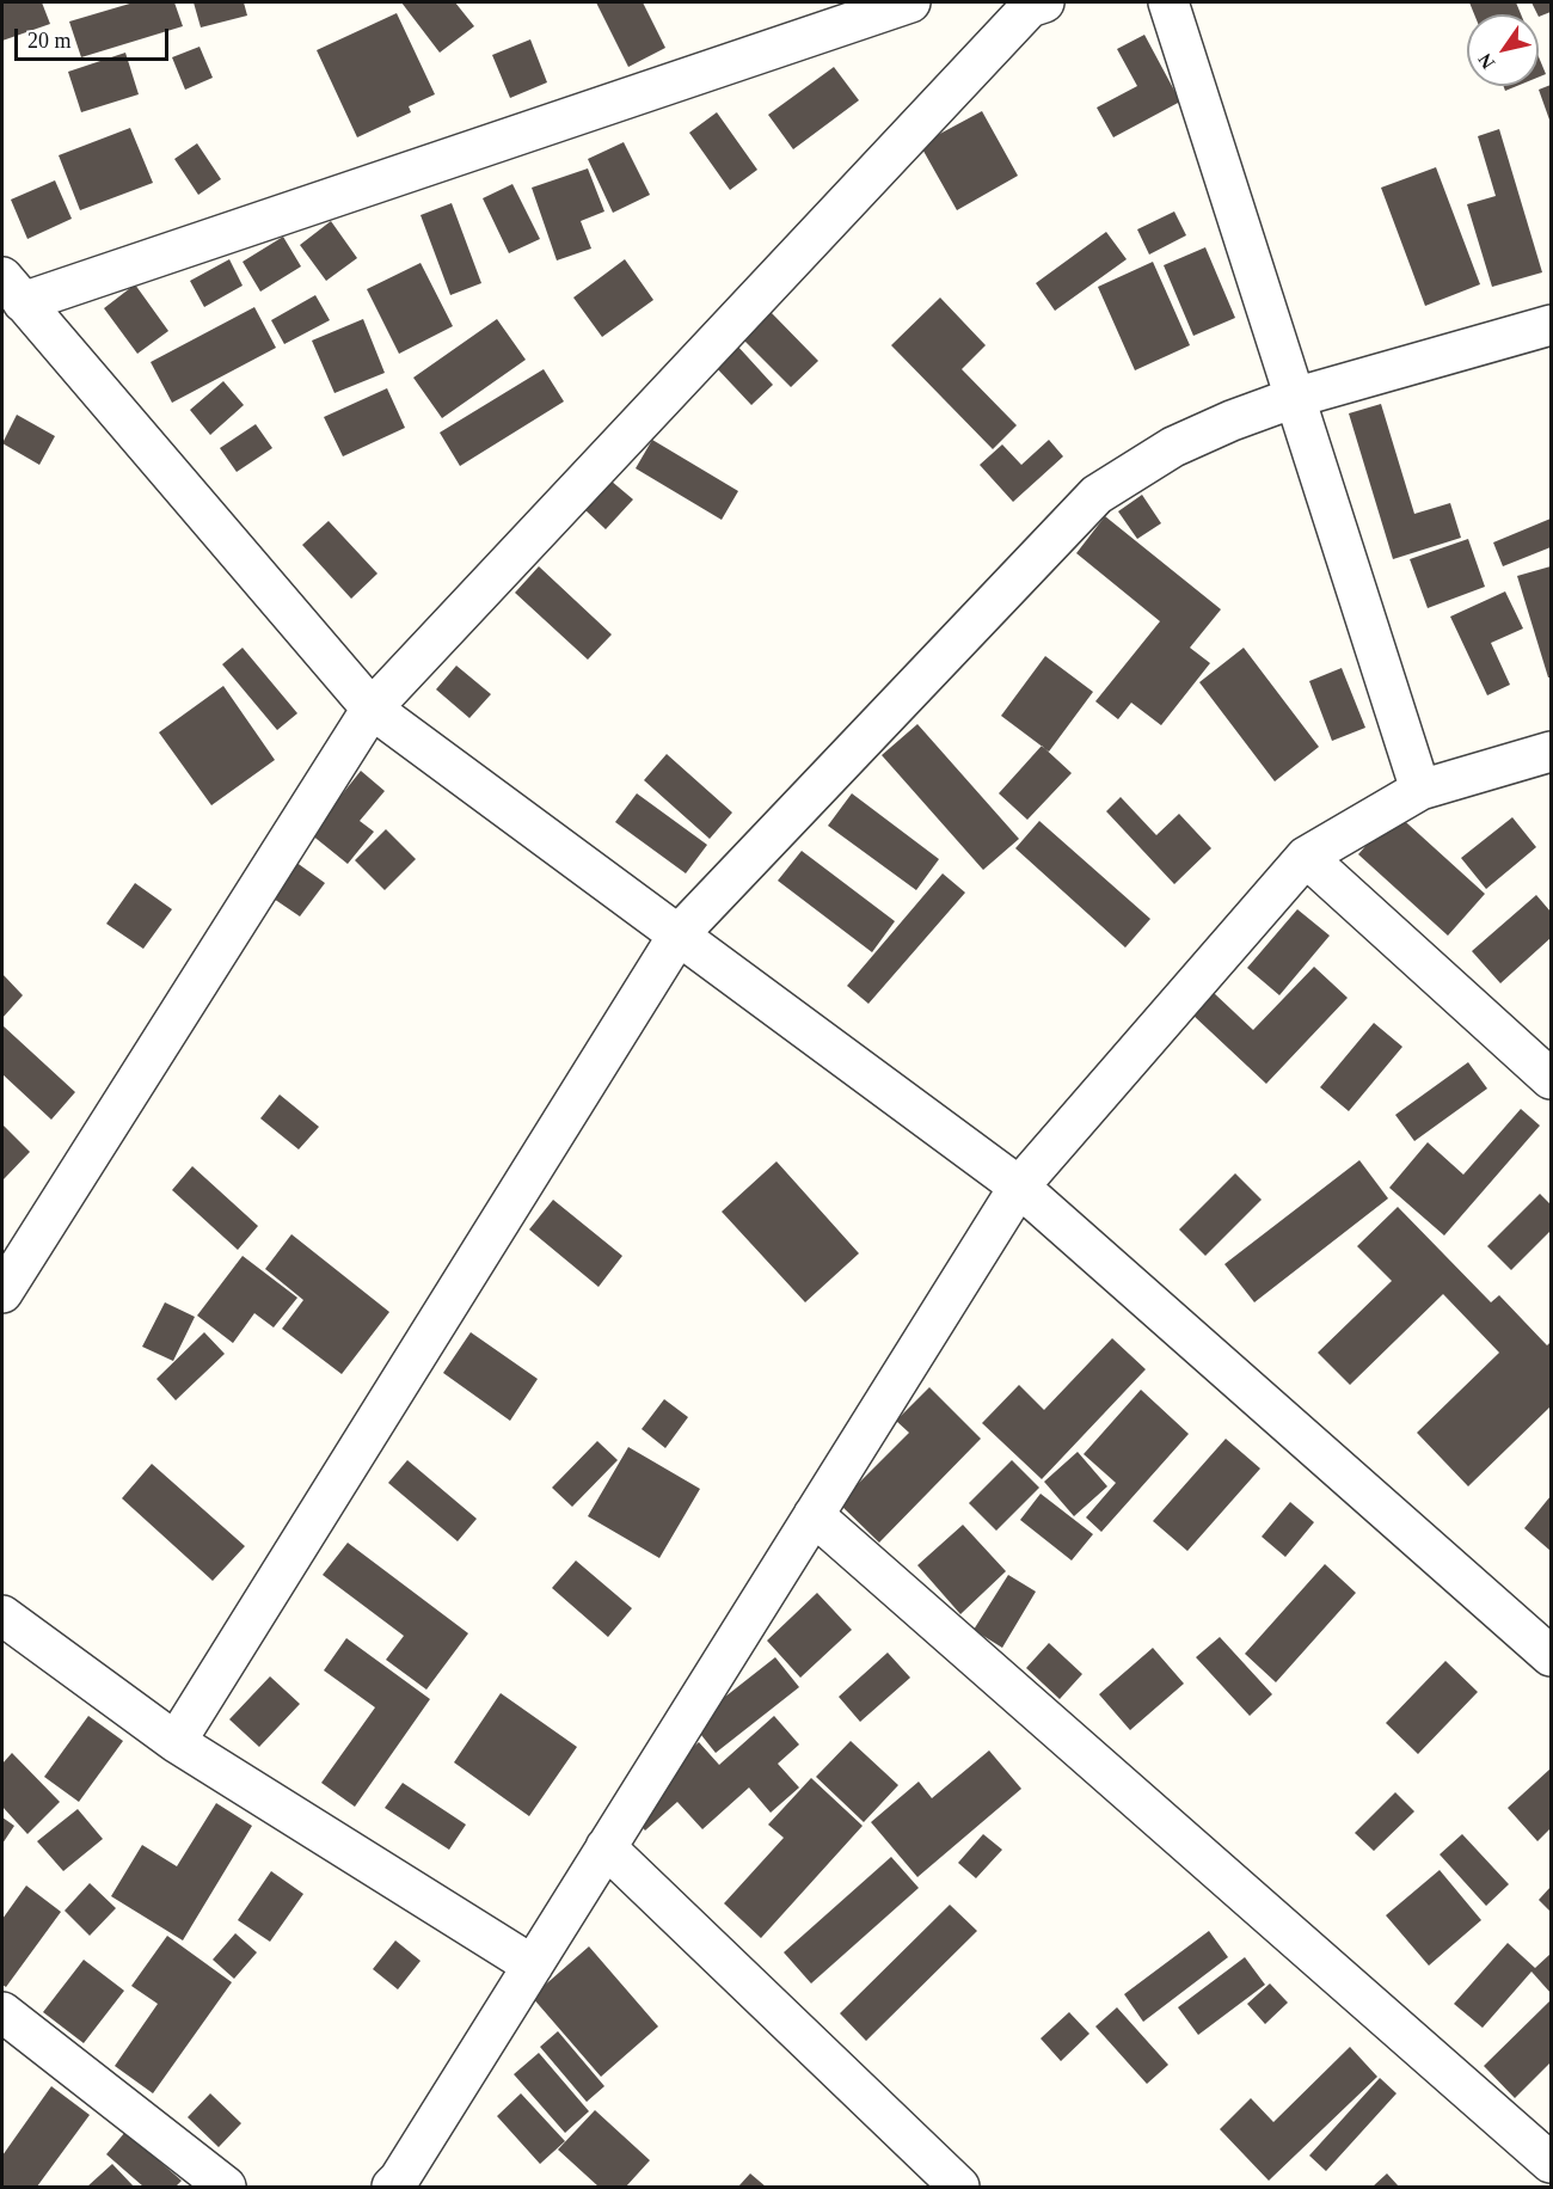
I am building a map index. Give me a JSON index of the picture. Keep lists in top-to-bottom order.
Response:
{
  "scale_bar": "20 m",
  "north": "bottom left"
}
